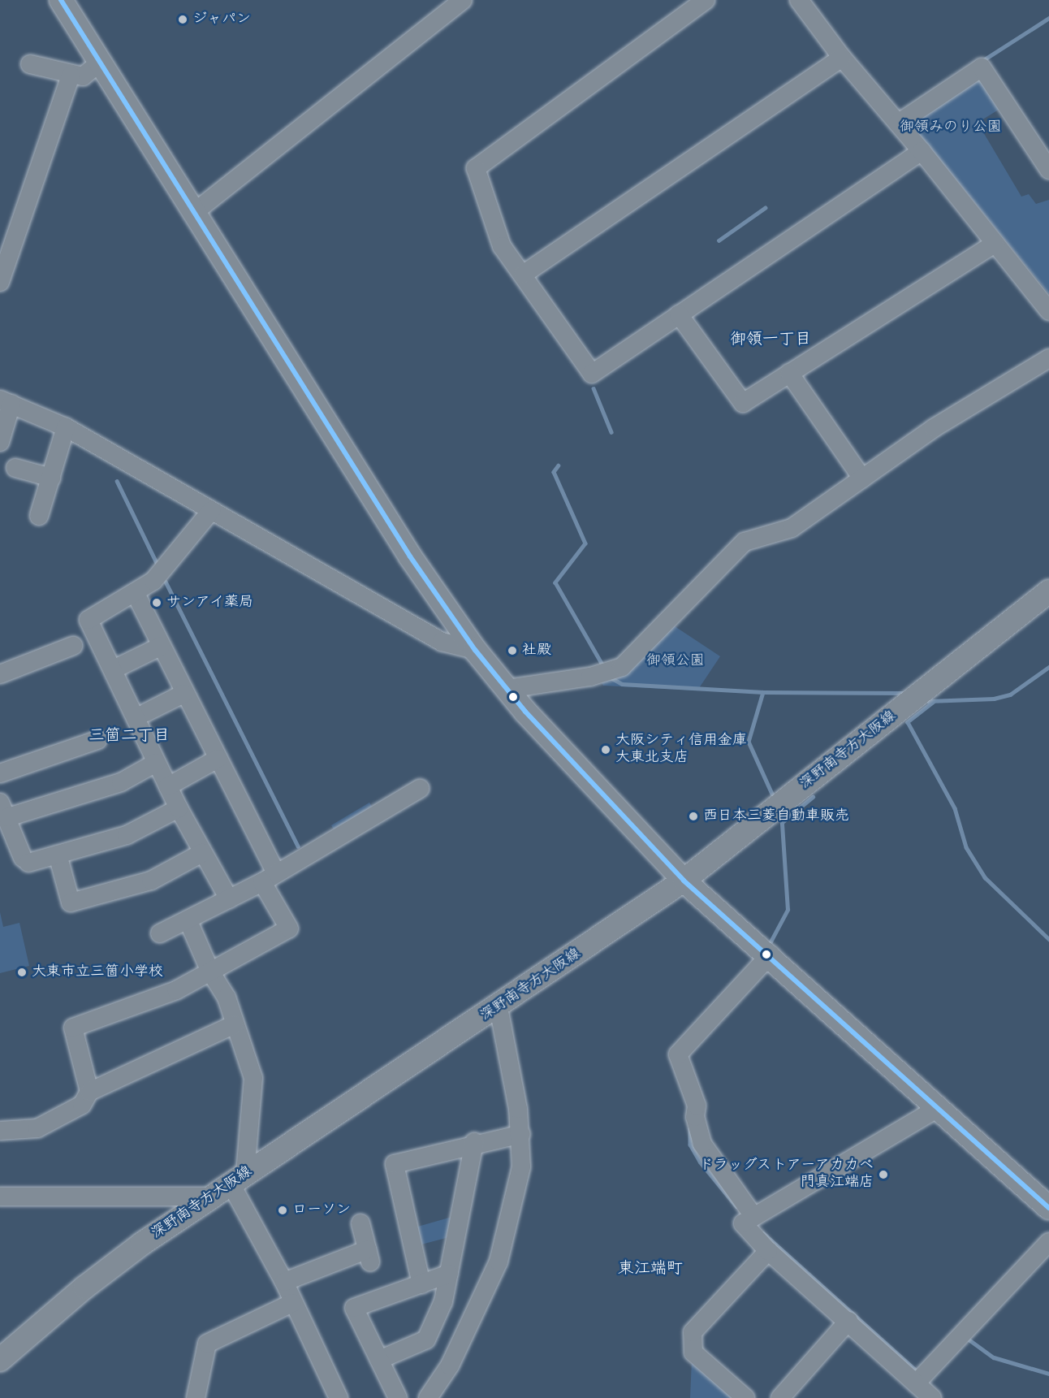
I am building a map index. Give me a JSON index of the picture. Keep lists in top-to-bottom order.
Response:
{
  "streets": {
    "main road": ["深野南寺方大阪線"]
  },
  "districts": ["御領一丁目", "三箇二丁目", "東江端町"],
  "parks": ["御領みのり公園", "御領公園"],
  "places": [
    "ジャパン",
    "サンアイ薬局",
    "社殿",
    "大阪シティ信用金庫 大東北支店",
    "西日本三菱自動車販売",
    "大東市立三箇小学校",
    "ドラッグストアーアカカベ 門真江端店",
    "ローソン"
  ]
}
